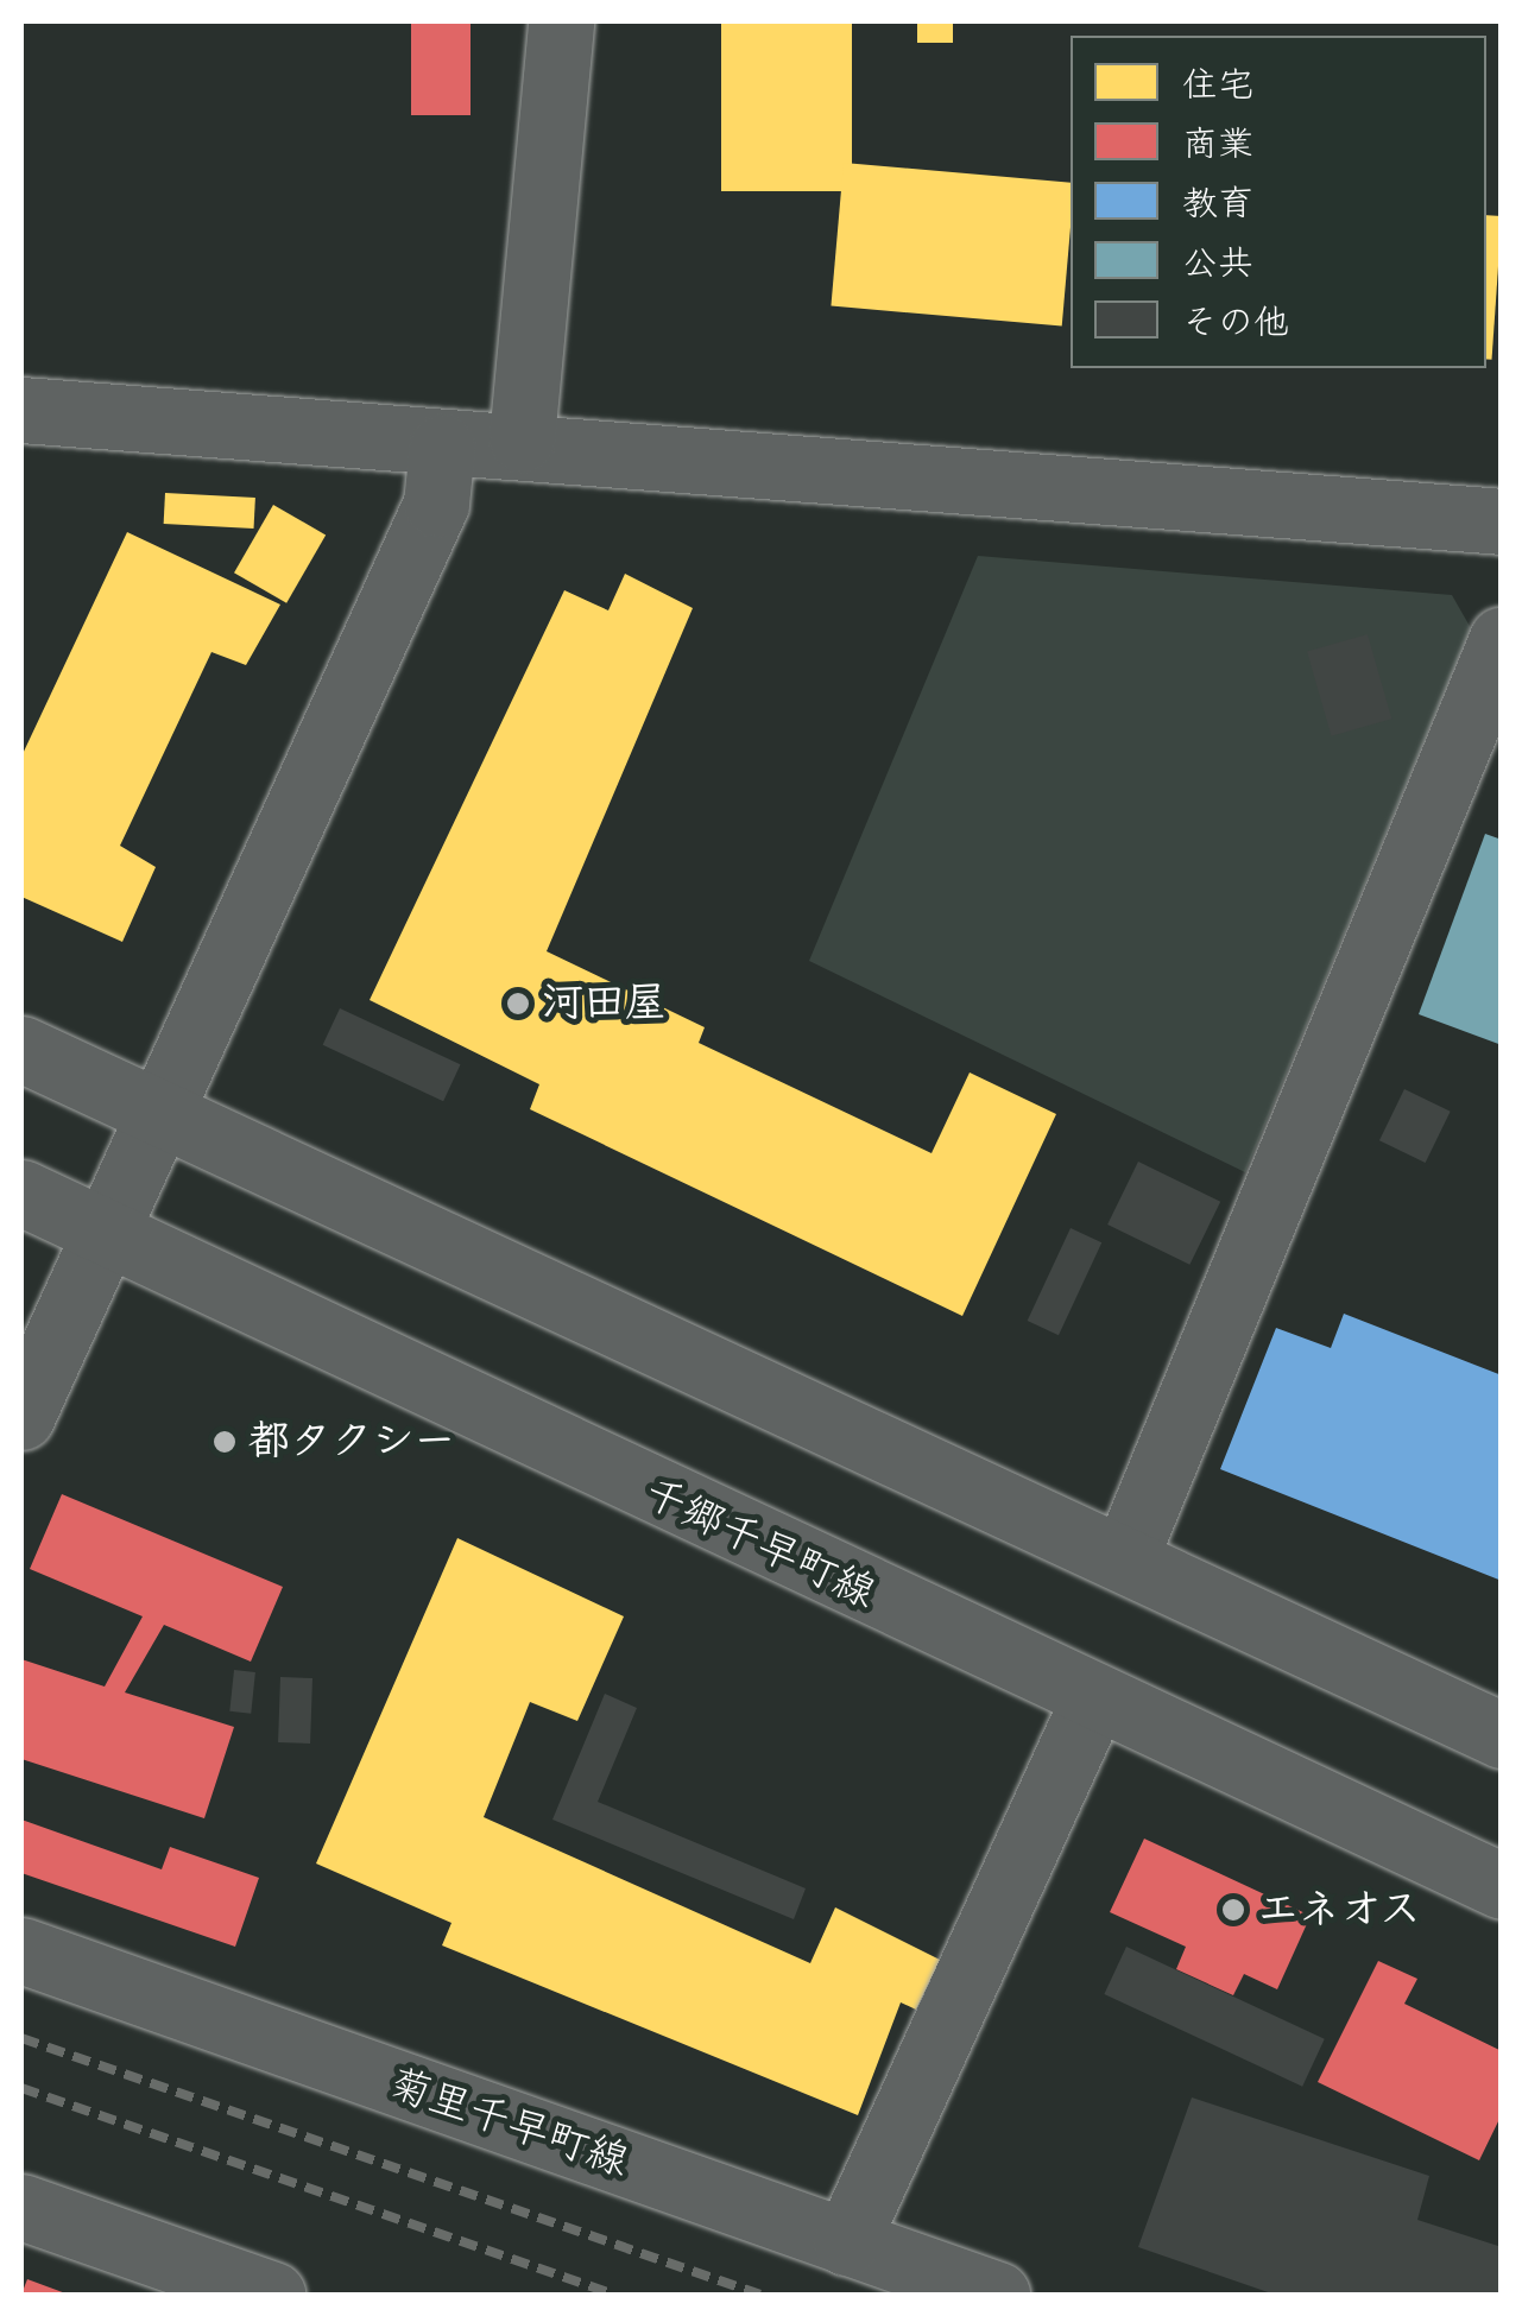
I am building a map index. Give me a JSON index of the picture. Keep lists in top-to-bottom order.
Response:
{
  "streets": {
    "street": ["千郷千早町線", "菊里千早町線"]
  },
  "places": ["河田屋", "都タクシー", "エネオス"],
  "legend": [
    "住宅",
    "商業",
    "教育",
    "公共",
    "その他"
  ]
}
